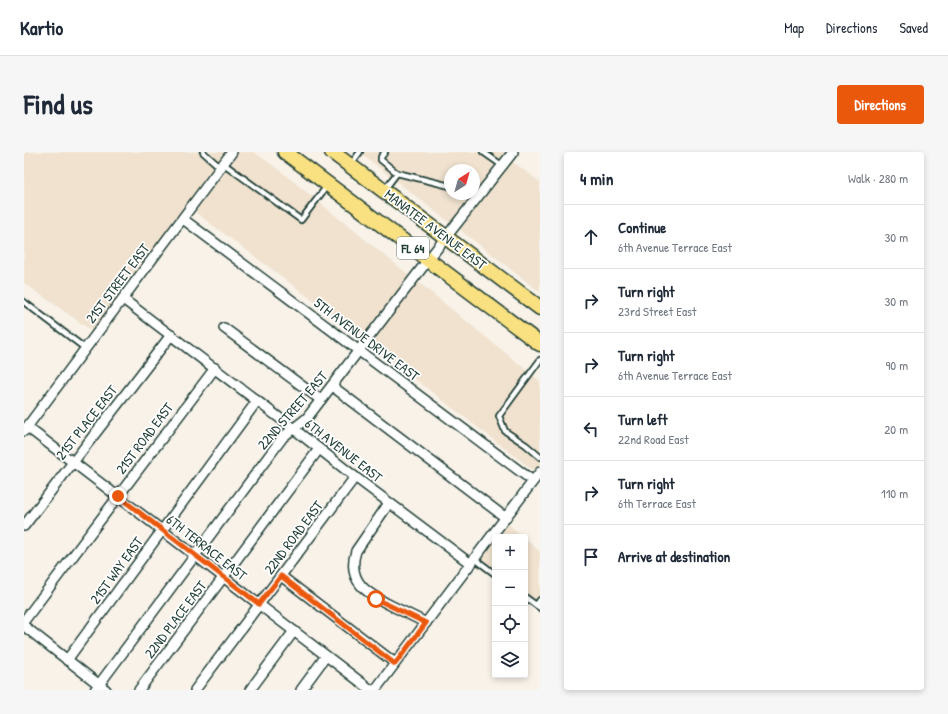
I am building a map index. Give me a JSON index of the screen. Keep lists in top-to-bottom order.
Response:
{
  "streets": {
    "main road": ["MANATEE AVENUE EAST", "FL 64"],
    "street": [
      "21ST STREET EAST",
      "5TH AVENUE DRIVE EAST",
      "22ND STREET EAST",
      "21ST PLACE EAST",
      "21ST ROAD EAST",
      "6TH AVENUE EAST",
      "22ND ROAD EAST",
      "6TH TERRACE EAST",
      "21ST WAY EAST",
      "22ND PLACE EAST"
    ]
  },
  "crossings": [
    ["MANATEE AVENUE EAST", "22ND STREET EAST"],
    ["21ST STREET EAST", "5TH AVENUE DRIVE EAST"],
    ["21ST STREET EAST", "6TH AVENUE EAST"],
    ["21ST STREET EAST", "6TH TERRACE EAST"],
    ["5TH AVENUE DRIVE EAST", "22ND STREET EAST"],
    ["22ND STREET EAST", "6TH AVENUE EAST"],
    ["22ND STREET EAST", "6TH TERRACE EAST"],
    ["21ST PLACE EAST", "6TH AVENUE EAST"],
    ["21ST PLACE EAST", "6TH TERRACE EAST"],
    ["21ST ROAD EAST", "6TH AVENUE EAST"],
    ["21ST ROAD EAST", "6TH TERRACE EAST"],
    ["6TH AVENUE EAST", "22ND ROAD EAST"],
    ["6TH AVENUE EAST", "21ST WAY EAST"],
    ["6TH AVENUE EAST", "22ND PLACE EAST"],
    ["22ND ROAD EAST", "6TH TERRACE EAST"],
    ["6TH TERRACE EAST", "21ST WAY EAST"],
    ["6TH TERRACE EAST", "22ND PLACE EAST"]
  ],
  "north": "top right",
  "page": {
    "header": "Kartio",
    "nav": ["Map", "Directions", "Saved"],
    "title": "Find us",
    "buttons": "Directions",
    "heading": ["4 min", "Walk · 280 m"],
    "list": [
      ["Continue", "6th Avenue Terrace East", "30 m"],
      ["Turn right", "23rd Street East", "30 m"],
      ["Turn right", "6th Avenue Terrace East", "90 m"],
      ["Turn left", "22nd Road East", "20 m"],
      ["Turn right", "6th Terrace East", "110 m"],
      "Arrive at destination"
    ],
    "map_buttons": ["+", "−"]
  }
}
